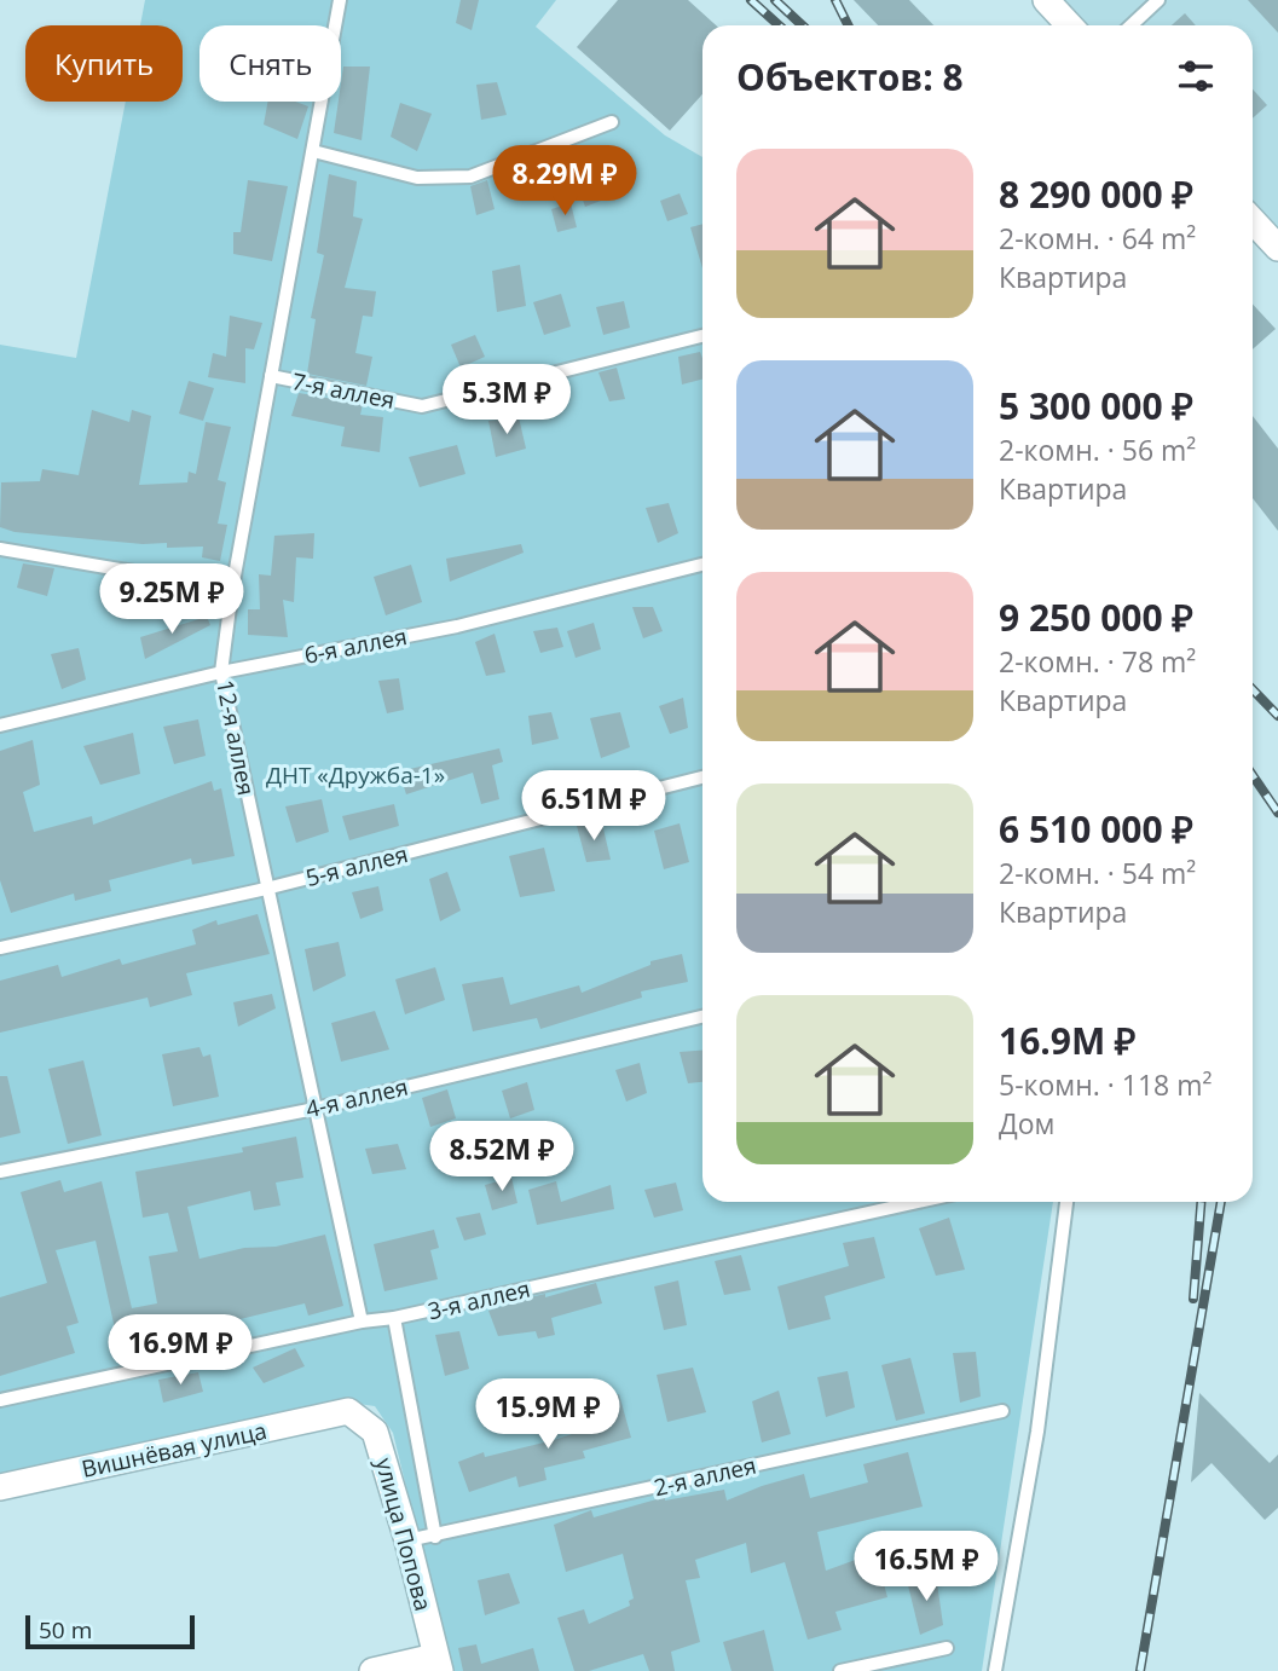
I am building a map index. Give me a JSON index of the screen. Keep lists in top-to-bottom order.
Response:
{
  "streets": {
    "street": ["Вишнёвая улица", "улица Попова"],
    "lane": [
      "7-я аллея",
      "6-я аллея",
      "12-я аллея",
      "5-я аллея",
      "4-я аллея",
      "3-я аллея",
      "2-я аллея"
    ]
  },
  "crossings": [
    ["7-я аллея", "12-я аллея"],
    ["6-я аллея", "12-я аллея"],
    ["12-я аллея", "5-я аллея"],
    ["12-я аллея", "4-я аллея"],
    ["12-я аллея", "3-я аллея"],
    ["Вишнёвая улица", "улица Попова"],
    ["2-я аллея", "улица Попова"]
  ],
  "parks": ["ДНТ «Дружба-1»"],
  "scale_bar": "50 m",
  "page": {
    "chip": ["Купить", "Снять"],
    "heading": "Объектов: 8",
    "list": [
      {
        "name": "8 290 000 ₽",
        "note": "2-комн. · 64 m² · Квартира"
      },
      {
        "name": "5 300 000 ₽",
        "note": "2-комн. · 56 m² · Квартира"
      },
      {
        "name": "9 250 000 ₽",
        "note": "2-комн. · 78 m² · Квартира"
      },
      {
        "name": "6 510 000 ₽",
        "note": "2-комн. · 54 m² · Квартира"
      },
      {
        "name": "16.9M ₽",
        "note": "5-комн. · 118 m² · Дом"
      }
    ],
    "price": [
      "8.29M ₽",
      "5.3M ₽",
      "9.25M ₽",
      "6.51M ₽",
      "8.52M ₽",
      "16.9M ₽",
      "15.9M ₽",
      "16.5M ₽"
    ],
    "scale": "50 m"
  }
}
